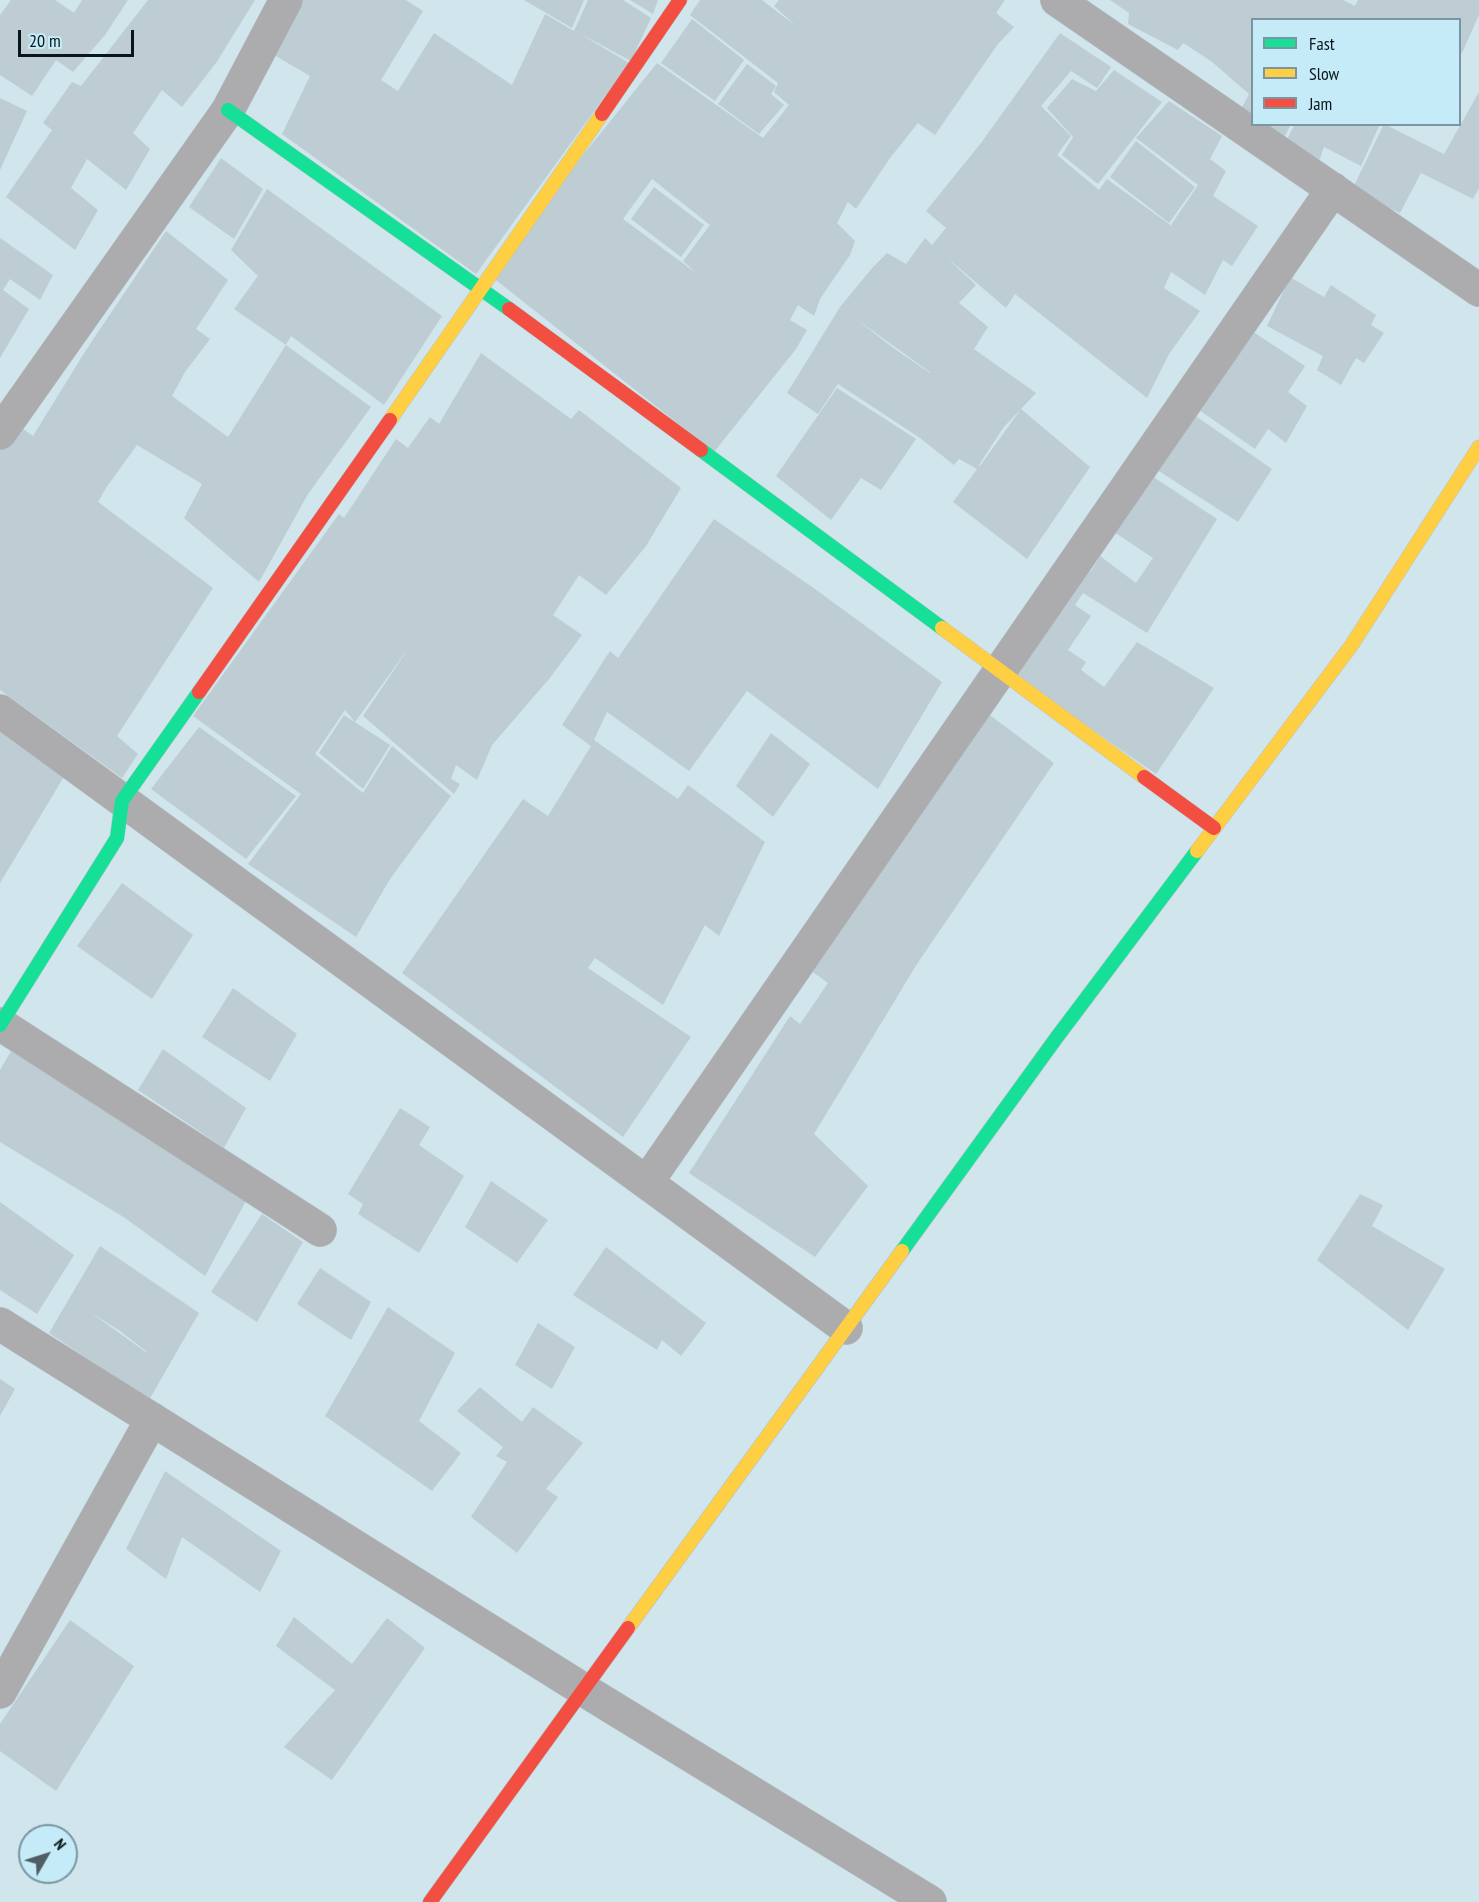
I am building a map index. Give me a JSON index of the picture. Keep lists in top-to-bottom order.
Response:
{
  "legend": ["Fast", "Slow", "Jam"],
  "scale_bar": "20 m",
  "north": "top right"
}
